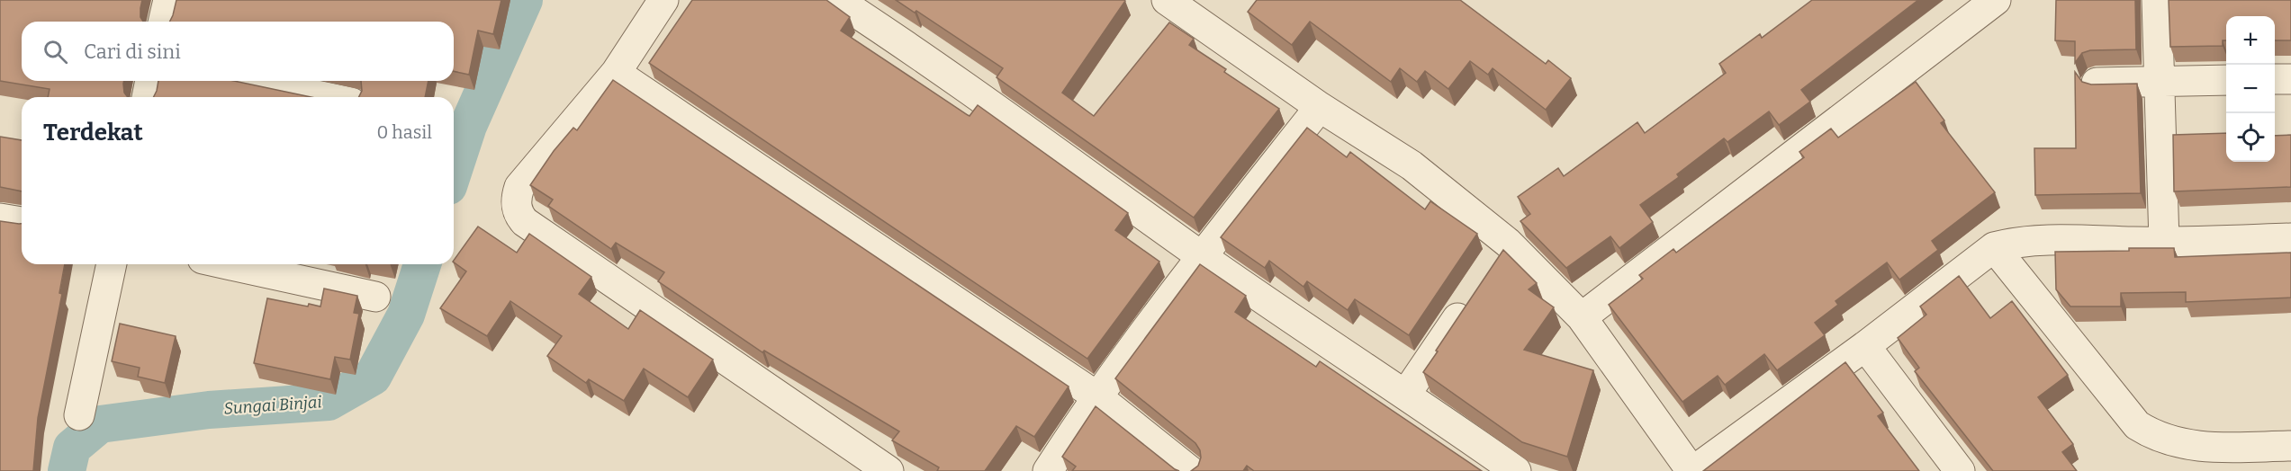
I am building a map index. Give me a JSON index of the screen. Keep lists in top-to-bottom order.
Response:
{
  "water": ["Sungai Binjai"],
  "page": {
    "map_buttons": ["+", "−"],
    "search": "Cari di sini",
    "heading": ["Terdekat", "0 hasil"]
  }
}
